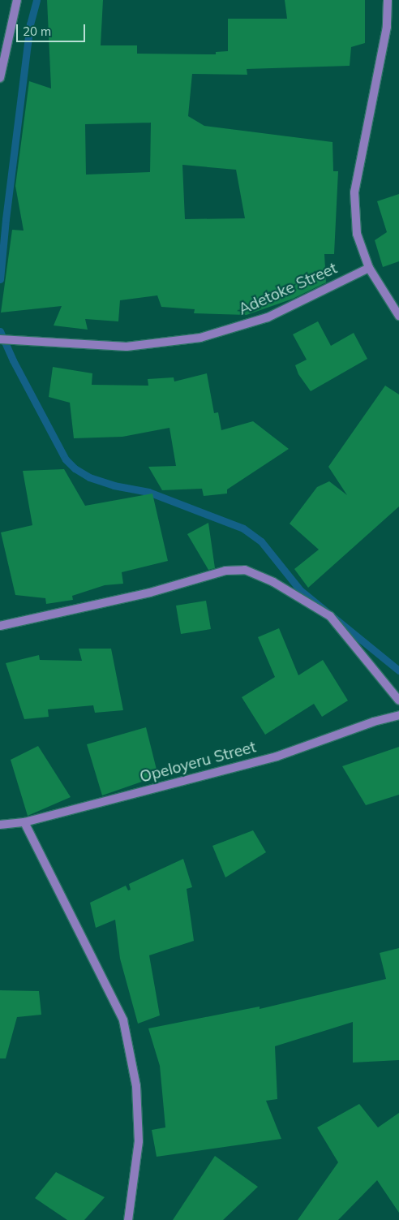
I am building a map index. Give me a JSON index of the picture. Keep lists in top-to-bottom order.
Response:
{
  "streets": {
    "street": ["Adetoke Street", "Opeloyeru Street"]
  },
  "scale_bar": "20 m"
}
